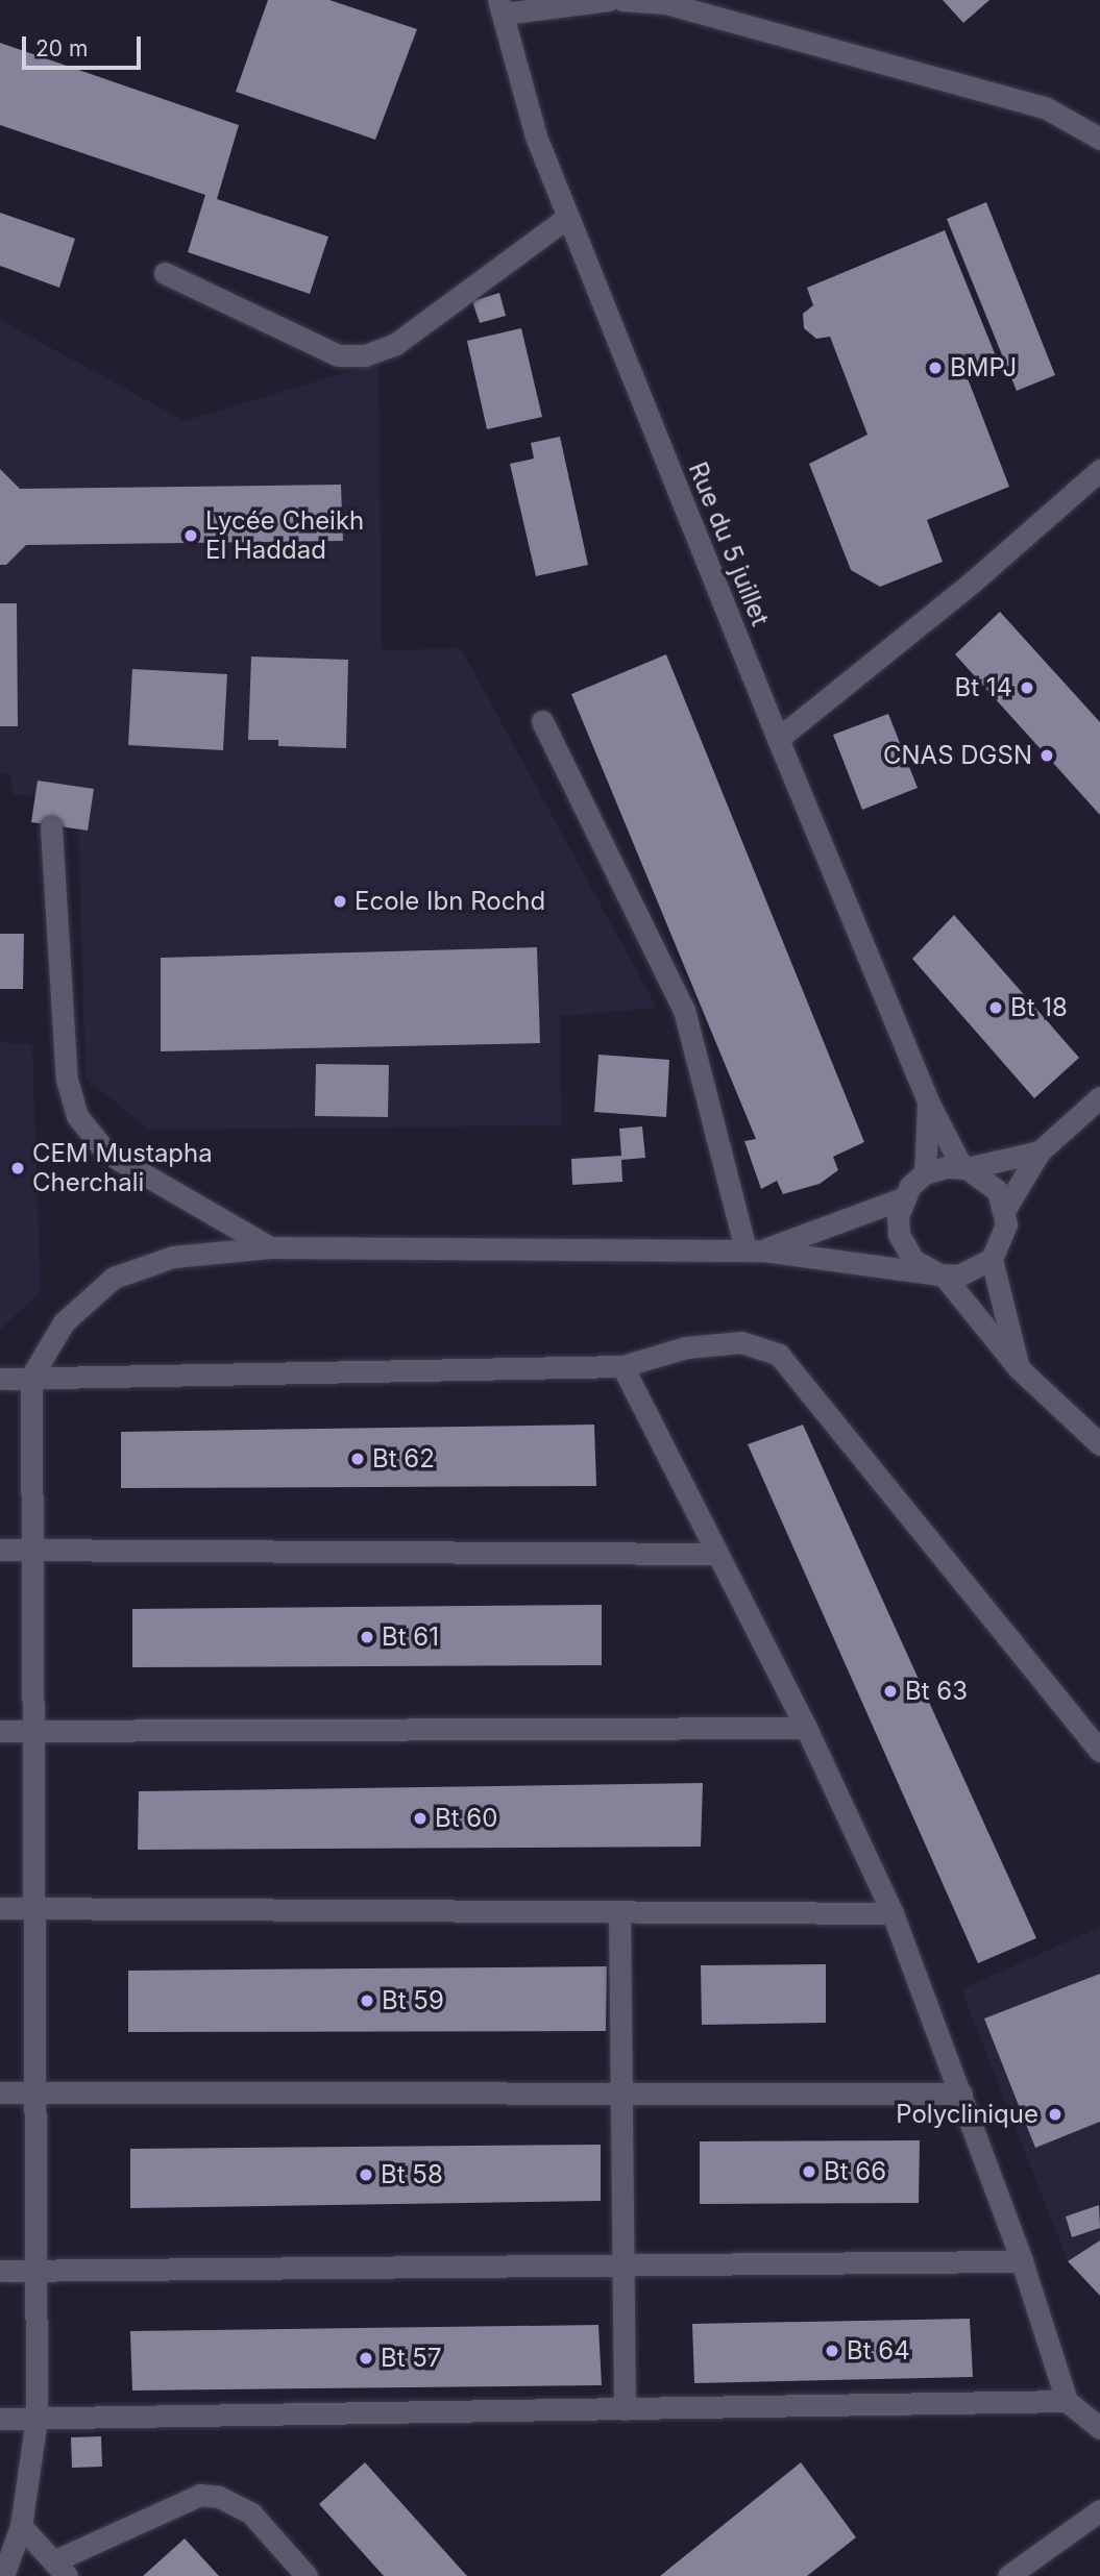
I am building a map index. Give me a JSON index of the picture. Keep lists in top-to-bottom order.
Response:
{
  "streets": {
    "street": ["Rue du 5 juillet"]
  },
  "places": [
    "BMPJ",
    "Lycée Cheikh El Haddad",
    "Bt 14",
    "CNAS DGSN",
    "Ecole Ibn Rochd",
    "Bt 18",
    "CEM Mustapha Cherchali",
    "Bt 62",
    "Bt 61",
    "Bt 63",
    "Bt 60",
    "Bt 59",
    "Polyclinique",
    "Bt 66",
    "Bt 58",
    "Bt 64",
    "Bt 57"
  ],
  "scale_bar": "20 m"
}
